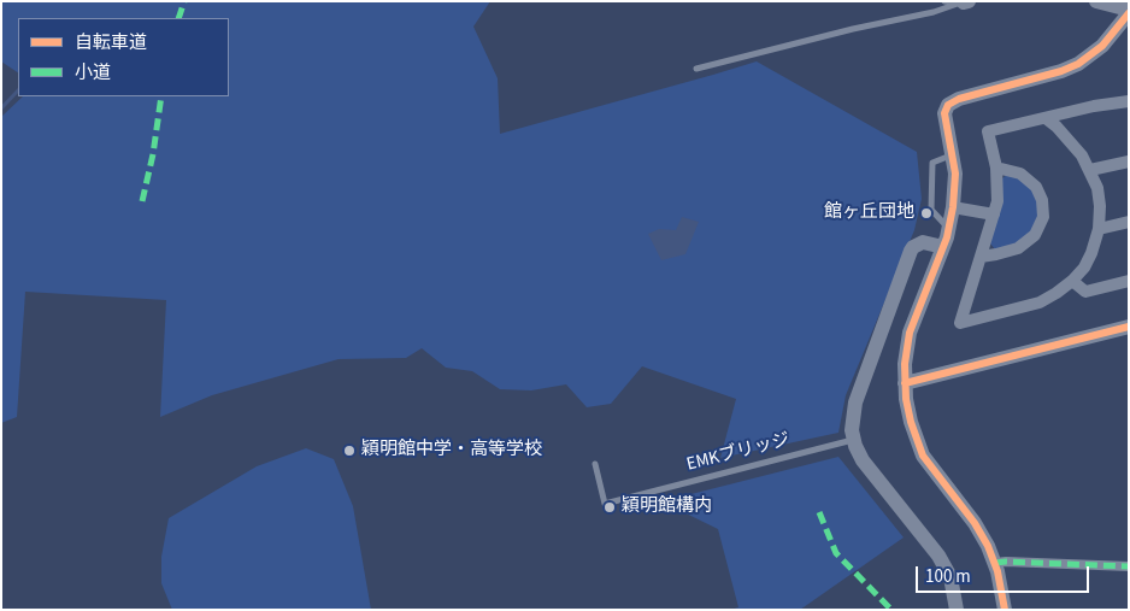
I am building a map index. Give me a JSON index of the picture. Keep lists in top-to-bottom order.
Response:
{
  "streets": {
    "lane": ["EMKブリッジ"]
  },
  "places": ["館ヶ丘団地", "穎明館中学・高等学校", "穎明館構内"],
  "legend": ["自転車道", "小道"],
  "scale_bar": "100 m"
}
